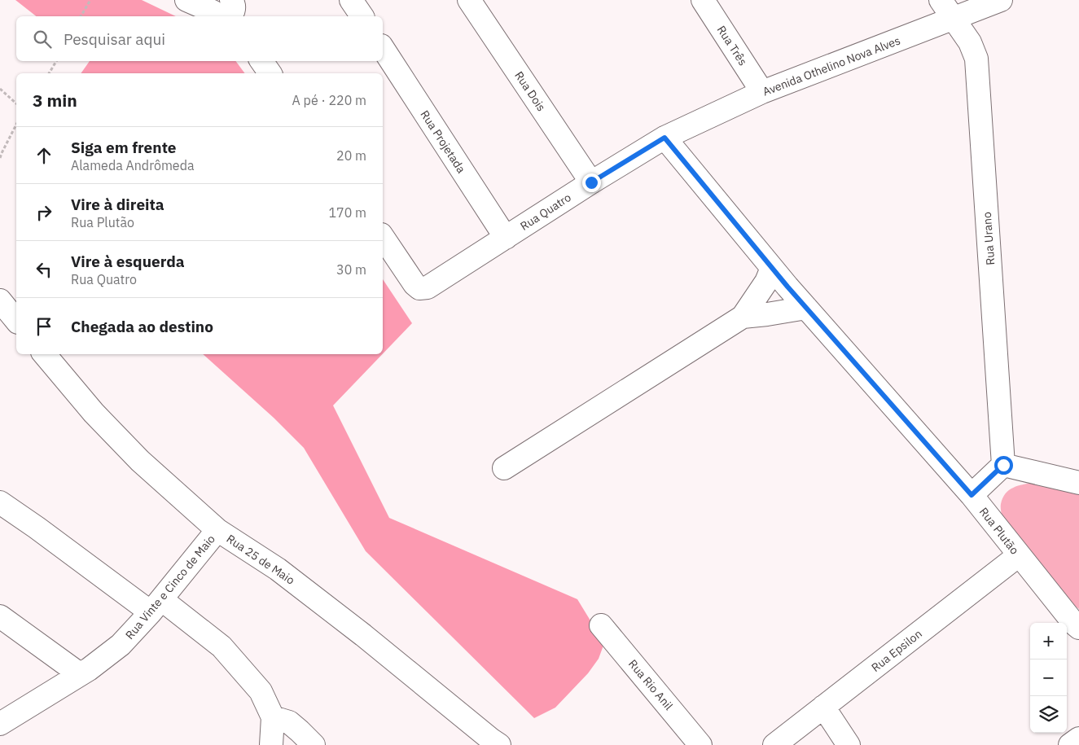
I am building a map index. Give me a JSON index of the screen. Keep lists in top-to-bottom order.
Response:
{
  "streets": {
    "street": [
      "Rua Três",
      "Avenida Othelino Nova Alves",
      "Rua Dois",
      "Rua Projetada",
      "Rua Quatro",
      "Rua Urano",
      "Rua Plutão",
      "Rua 25 de Maio",
      "Rua Vinte e Cinco de Maio",
      "Rua Epsilon",
      "Rua Rio Anil"
    ]
  },
  "crossings": [
    ["Rua Três", "Avenida Othelino Nova Alves"],
    ["Avenida Othelino Nova Alves", "Rua Quatro"],
    ["Avenida Othelino Nova Alves", "Rua Urano"],
    ["Avenida Othelino Nova Alves", "Rua Plutão"],
    ["Rua Dois", "Rua Quatro"],
    ["Rua Projetada", "Rua Quatro"],
    ["Rua Quatro", "Rua Plutão"],
    ["Rua Plutão", "Rua Epsilon"],
    ["Rua 25 de Maio", "Rua Vinte e Cinco de Maio"]
  ],
  "page": {
    "search": "Pesquisar aqui",
    "heading": ["3 min", "A pé · 220 m"],
    "list": [
      ["Siga em frente", "Alameda Andrômeda", "20 m"],
      ["Vire à direita", "Rua Plutão", "170 m"],
      ["Vire à esquerda", "Rua Quatro", "30 m"],
      "Chegada ao destino"
    ],
    "map_buttons": ["+", "−"]
  }
}
